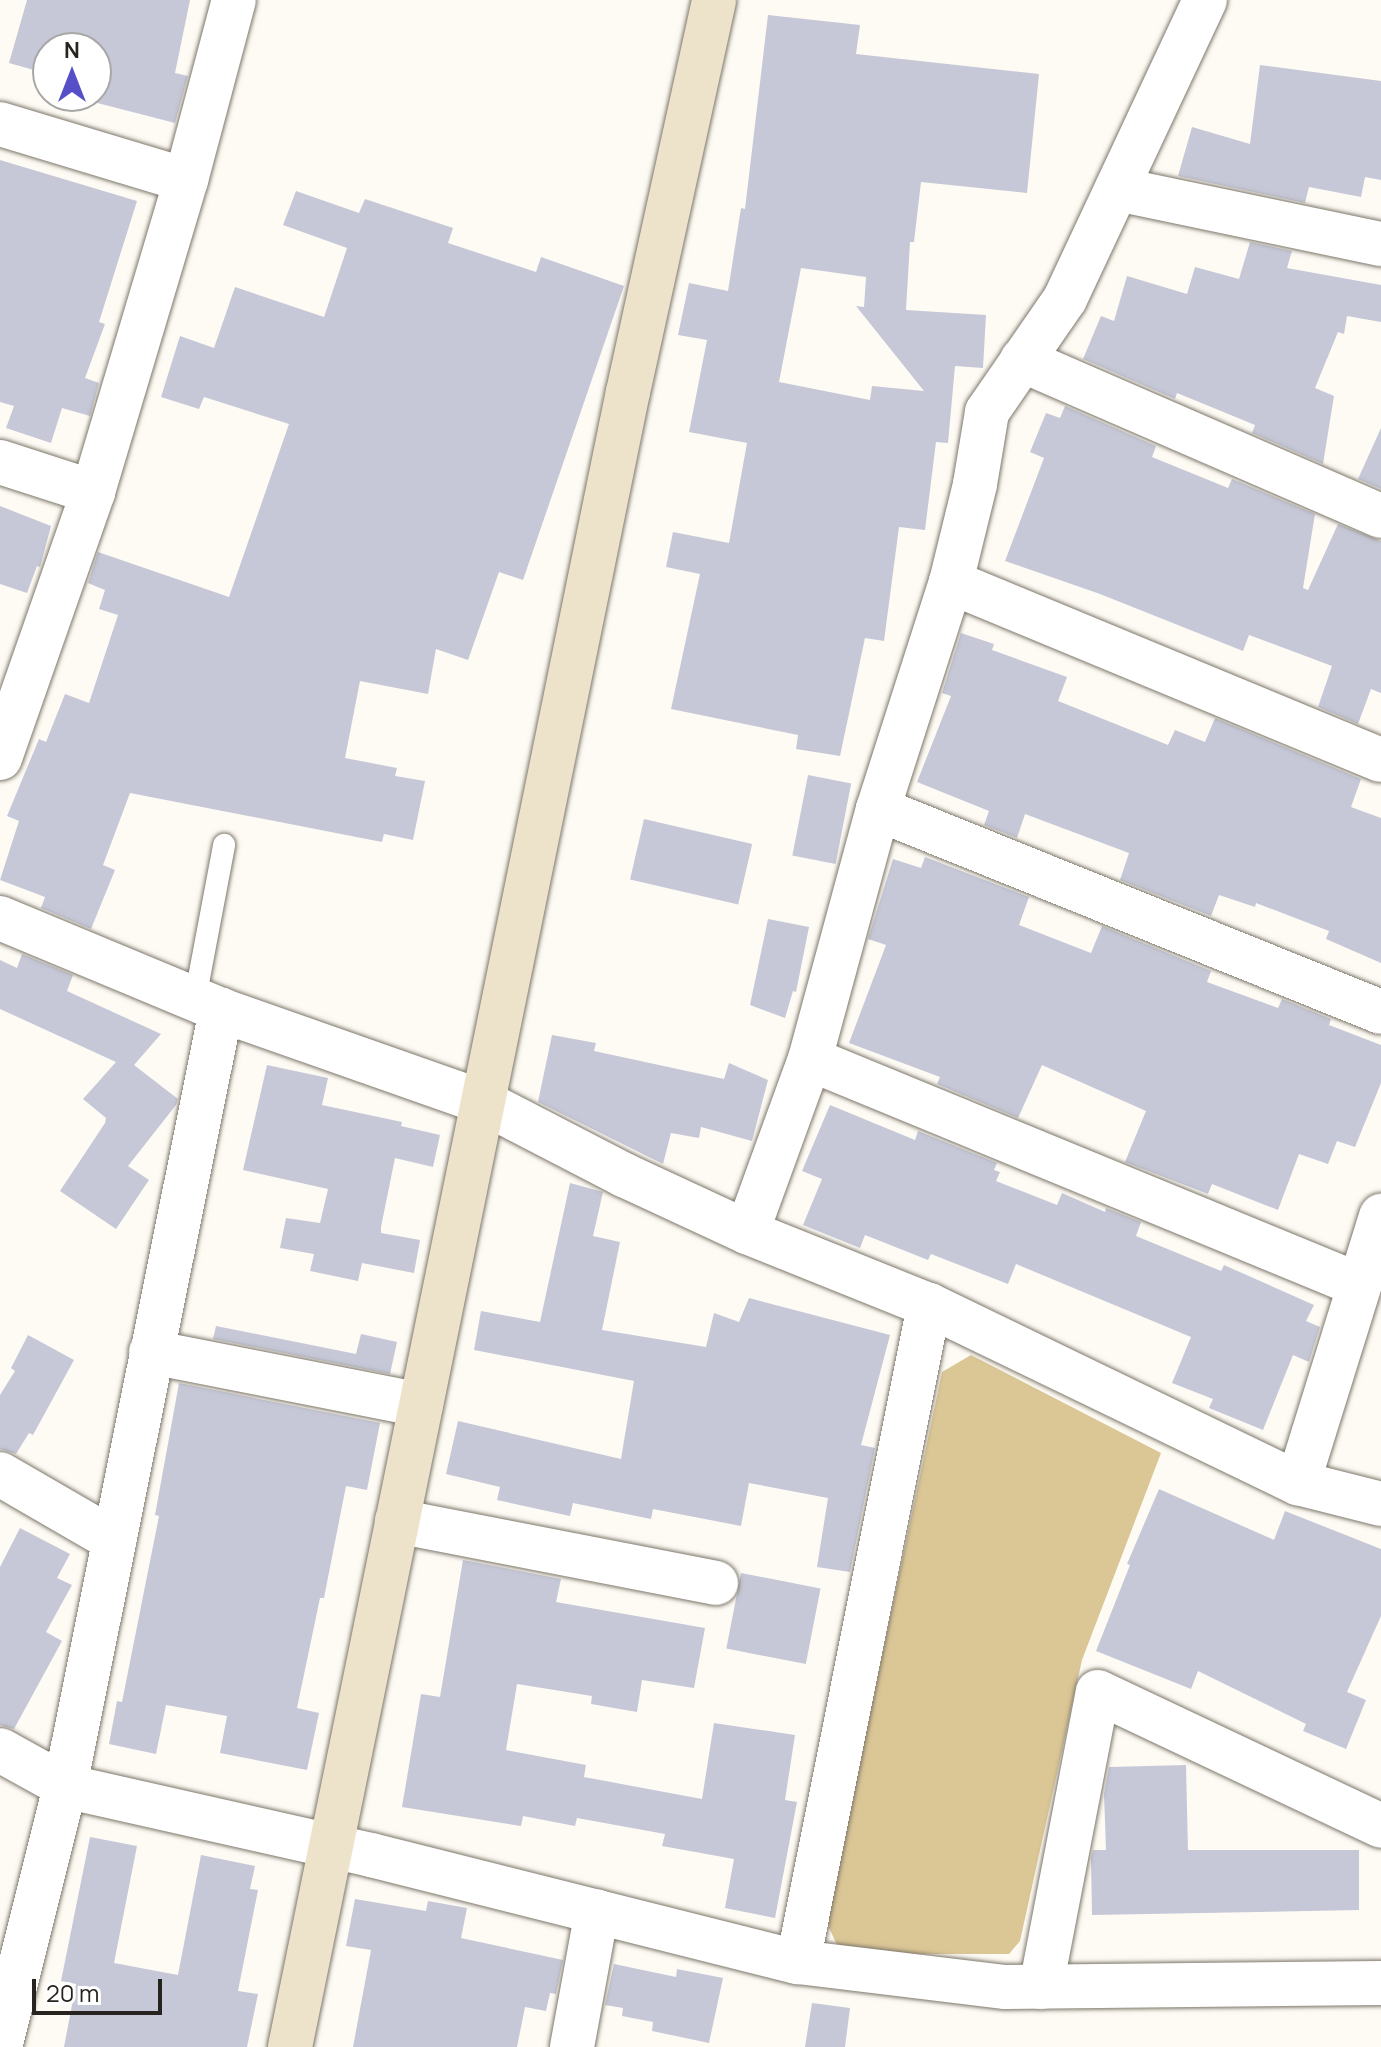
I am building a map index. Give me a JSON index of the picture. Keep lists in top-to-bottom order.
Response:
{
  "scale_bar": "20 m",
  "north": "top"
}
